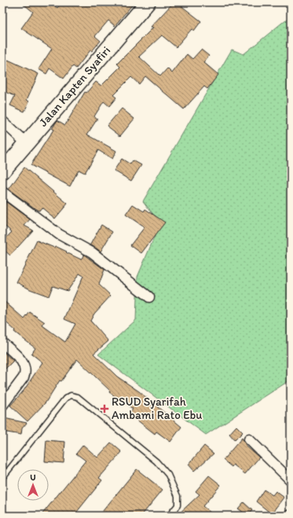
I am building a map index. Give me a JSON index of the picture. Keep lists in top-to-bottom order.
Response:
{
  "streets": {
    "highway": ["Jalan Kapten Syafiri"]
  },
  "places": {
    "health": ["RSUD Syarifah Ambami Rato Ebu"]
  },
  "north": "top"
}
